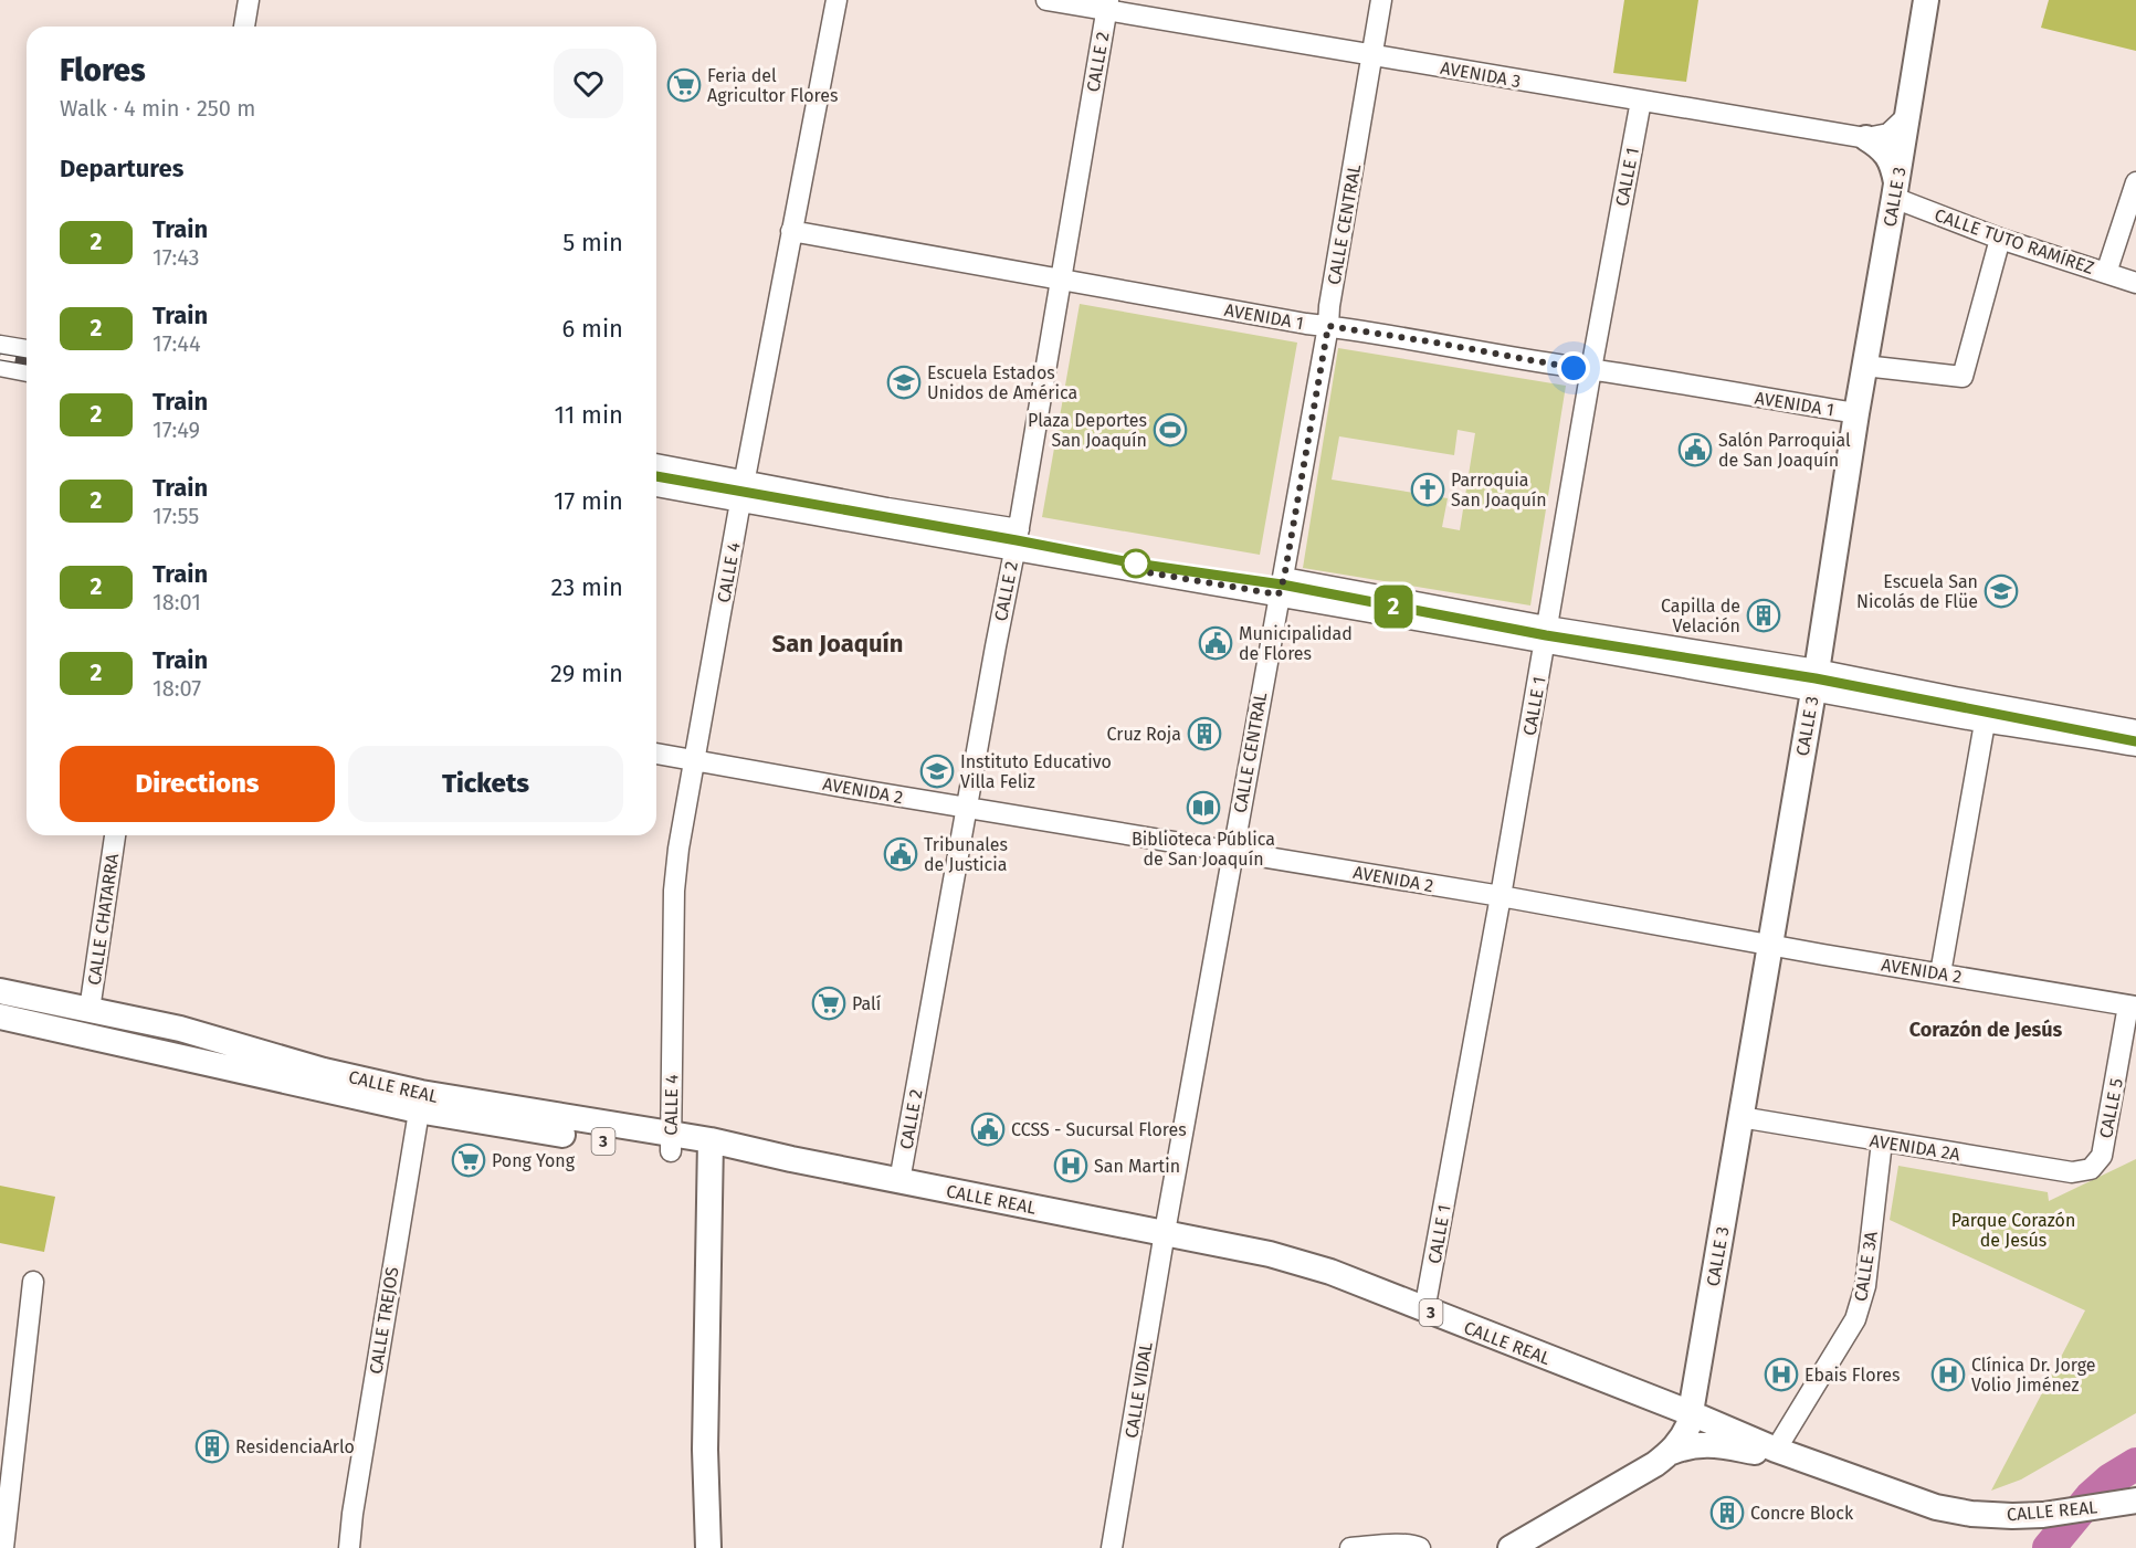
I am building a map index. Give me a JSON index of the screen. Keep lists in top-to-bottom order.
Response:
{
  "streets": {
    "main road": ["CALLE 3", "CALLE REAL", "3"],
    "street": [
      "CALLE 2",
      "AVENIDA 3",
      "CALLE 1",
      "CALLE CENTRAL",
      "CALLE TUTO RAMÍREZ",
      "AVENIDA 1",
      "CALLE 4",
      "AVENIDA 2",
      "CALLE CHATARRA",
      "CALLE 5",
      "AVENIDA 2A",
      "CALLE 3A",
      "CALLE TREJOS",
      "CALLE VIDAL"
    ]
  },
  "crossings": [
    ["CALLE 2", "AVENIDA 3"],
    ["CALLE 2", "AVENIDA 1"],
    ["CALLE 2", "AVENIDA 2"],
    ["CALLE 2", "CALLE REAL"],
    ["AVENIDA 3", "CALLE 1"],
    ["AVENIDA 3", "CALLE CENTRAL"],
    ["CALLE 1", "AVENIDA 1"],
    ["CALLE 1", "AVENIDA 2"],
    ["CALLE 1", "CALLE REAL"],
    ["CALLE 3", "CALLE TUTO RAMÍREZ"],
    ["CALLE 3", "AVENIDA 1"],
    ["CALLE 3", "AVENIDA 2"],
    ["CALLE 3", "CALLE REAL"],
    ["CALLE 3", "AVENIDA 2A"],
    ["CALLE CENTRAL", "AVENIDA 1"],
    ["CALLE CENTRAL", "AVENIDA 2"],
    ["CALLE CENTRAL", "CALLE REAL"],
    ["CALLE CENTRAL", "CALLE VIDAL"],
    ["AVENIDA 1", "CALLE 4"],
    ["CALLE 4", "AVENIDA 2"],
    ["CALLE 4", "CALLE REAL"],
    ["AVENIDA 2", "CALLE 5"],
    ["CALLE CHATARRA", "CALLE REAL"],
    ["CALLE REAL", "CALLE 3A"],
    ["CALLE REAL", "CALLE TREJOS"],
    ["CALLE REAL", "CALLE VIDAL"],
    ["CALLE 5", "AVENIDA 2A"],
    ["AVENIDA 2A", "CALLE 3A"]
  ],
  "districts": ["San Joaquín", "Corazón de Jesús"],
  "parks": ["Parque Corazón de Jesús"],
  "places": {
    "supermarket": ["Feria del Agricultor Flores", "Palí", "Pong Yong"],
    "school or university": ["Escuela Estados Unidos de América", "Escuela San Nicolás de Flüe", "Instituto Educativo Villa Feliz"],
    "sports": ["Plaza Deportes San Joaquín"],
    "public building": [
      "Salón Parroquial de San Joaquín",
      "Municipalidad de Flores",
      "Tribunales de Justicia",
      "CCSS - Sucursal Flores"
    ],
    "church": ["Parroquia San Joaquín"],
    "building": [
      "Capilla de Velación",
      "Cruz Roja",
      "ResidenciaArlo",
      "Concre Block"
    ],
    "library": ["Biblioteca Pública de San Joaquín"],
    "hospital": ["San Martin", "Ebais Flores", "Clínica Dr. Jorge Volio Jiménez"]
  },
  "page": {
    "on_map": "2",
    "heading": [
      ["Flores", "Walk · 4 min · 250 m"],
      "Departures"
    ],
    "list": [
      {
        "mark": "2",
        "name": "Train",
        "note": "17:43",
        "value": "5 min"
      },
      {
        "mark": "2",
        "name": "Train",
        "note": "17:44",
        "value": "6 min"
      },
      {
        "mark": "2",
        "name": "Train",
        "note": "17:49",
        "value": "11 min"
      },
      {
        "mark": "2",
        "name": "Train",
        "note": "17:55",
        "value": "17 min"
      },
      {
        "mark": "2",
        "name": "Train",
        "note": "18:01",
        "value": "23 min"
      },
      {
        "mark": "2",
        "name": "Train",
        "note": "18:07",
        "value": "29 min"
      }
    ],
    "buttons": ["Directions", "Tickets"]
  }
}
